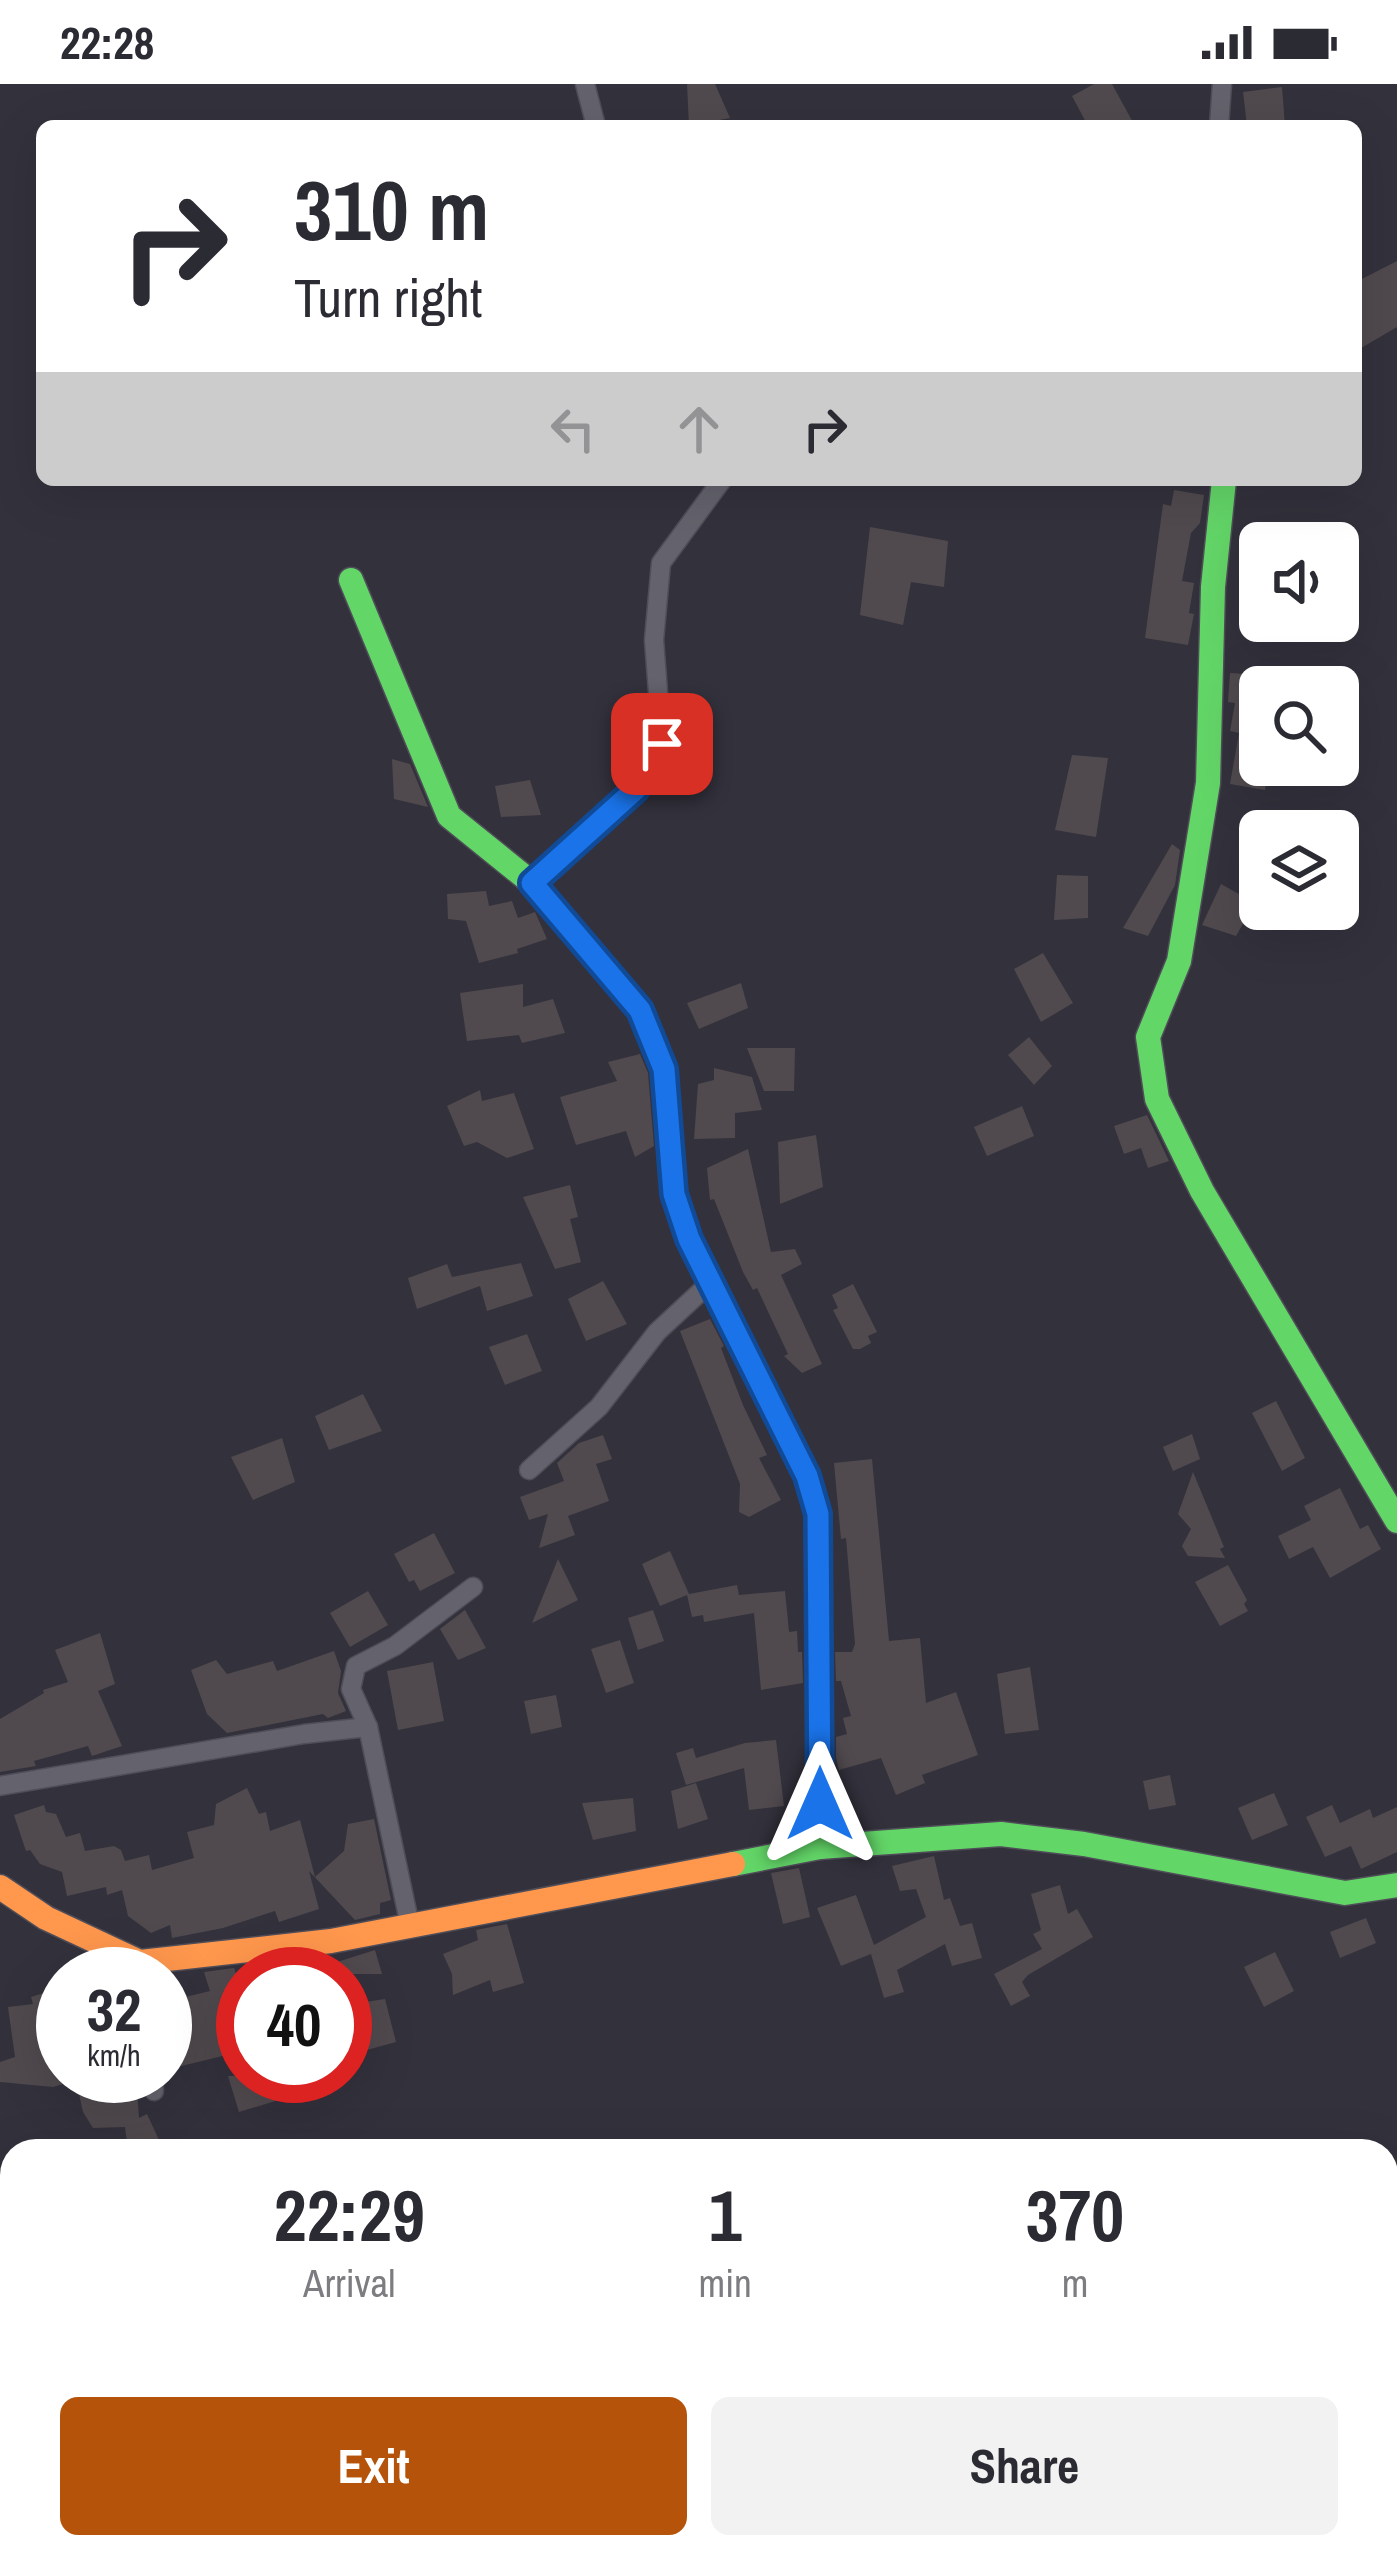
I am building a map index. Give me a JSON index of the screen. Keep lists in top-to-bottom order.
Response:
{
  "page": {
    "status": "22:28",
    "turn": ["310 m", "Turn right"],
    "speed": "32 km/h",
    "limit": "40",
    "eta": [
      "22:29",
      "Arrival",
      "1",
      "min",
      "370",
      "m"
    ],
    "buttons": ["Exit", "Share"]
  }
}
